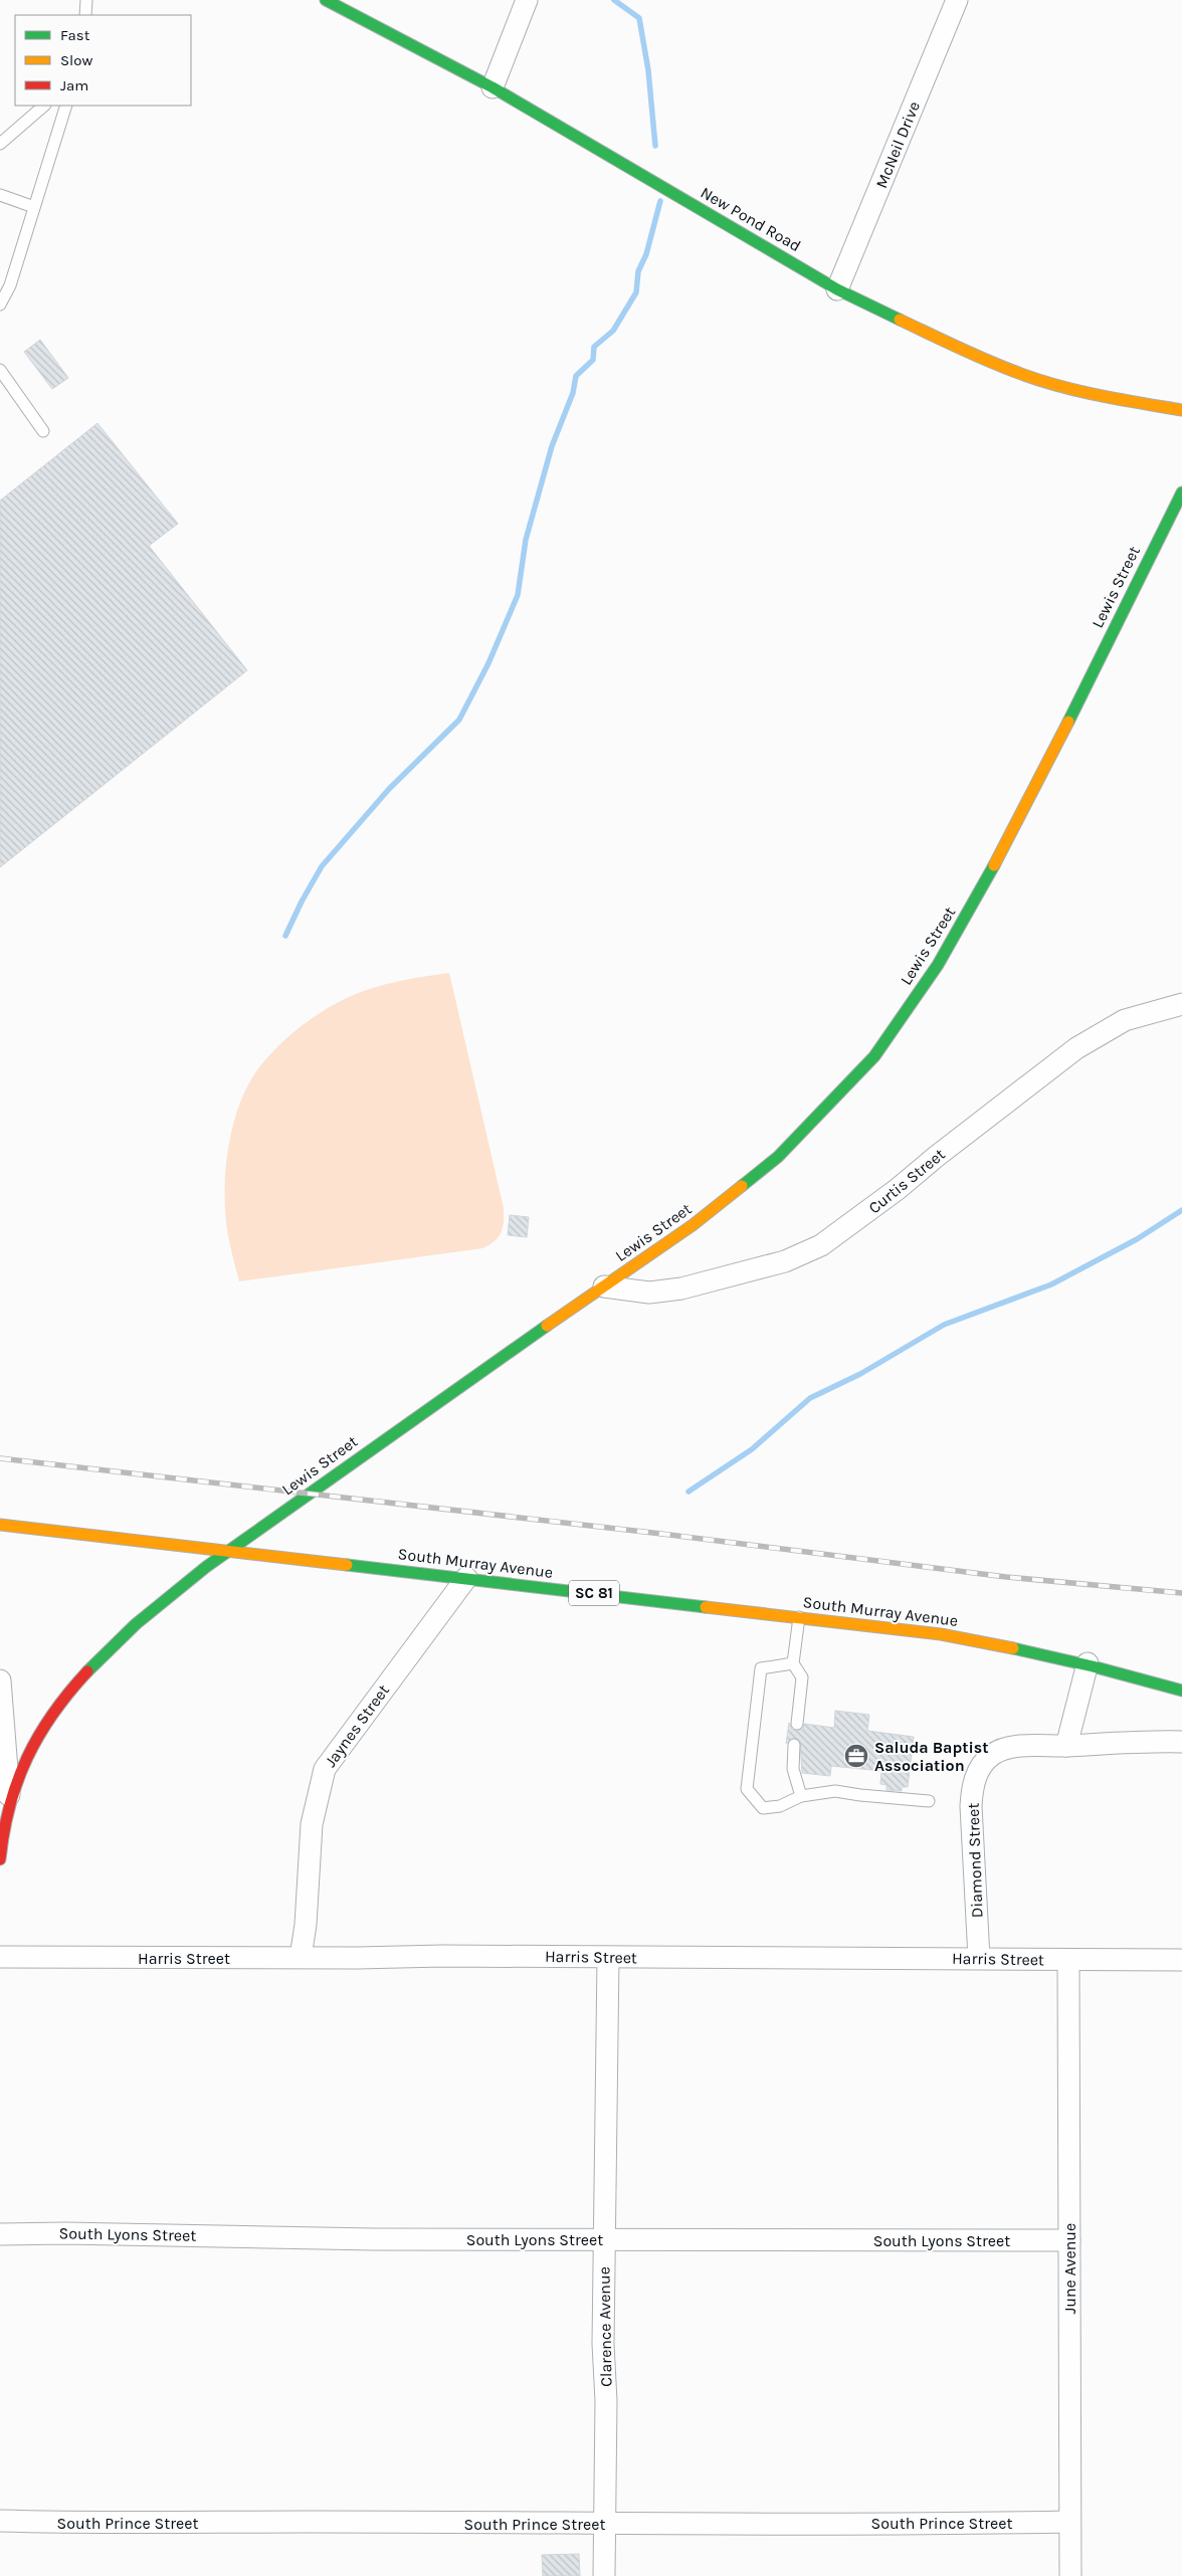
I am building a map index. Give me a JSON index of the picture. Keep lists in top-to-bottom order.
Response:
{
  "streets": {
    "street": [
      "McNeil Drive",
      "New Pond Road",
      "Lewis Street",
      "Curtis Street",
      "South Murray Avenue",
      "SC 81",
      "Jaynes Street",
      "Diamond Street",
      "Harris Street",
      "South Lyons Street",
      "June Avenue",
      "Clarence Avenue",
      "South Prince Street"
    ]
  },
  "crossings": [
    ["McNeil Drive", "New Pond Road"],
    ["Lewis Street", "Curtis Street"],
    ["Lewis Street", "South Murray Avenue"],
    ["South Murray Avenue", "Jaynes Street"],
    ["Jaynes Street", "Harris Street"],
    ["Diamond Street", "Harris Street"],
    ["Harris Street", "June Avenue"],
    ["Harris Street", "Clarence Avenue"],
    ["South Lyons Street", "June Avenue"],
    ["South Lyons Street", "Clarence Avenue"],
    ["June Avenue", "South Prince Street"],
    ["Clarence Avenue", "South Prince Street"]
  ],
  "places": {
    "office": ["Saluda Baptist Association"]
  },
  "legend": ["Fast", "Slow", "Jam"]
}
